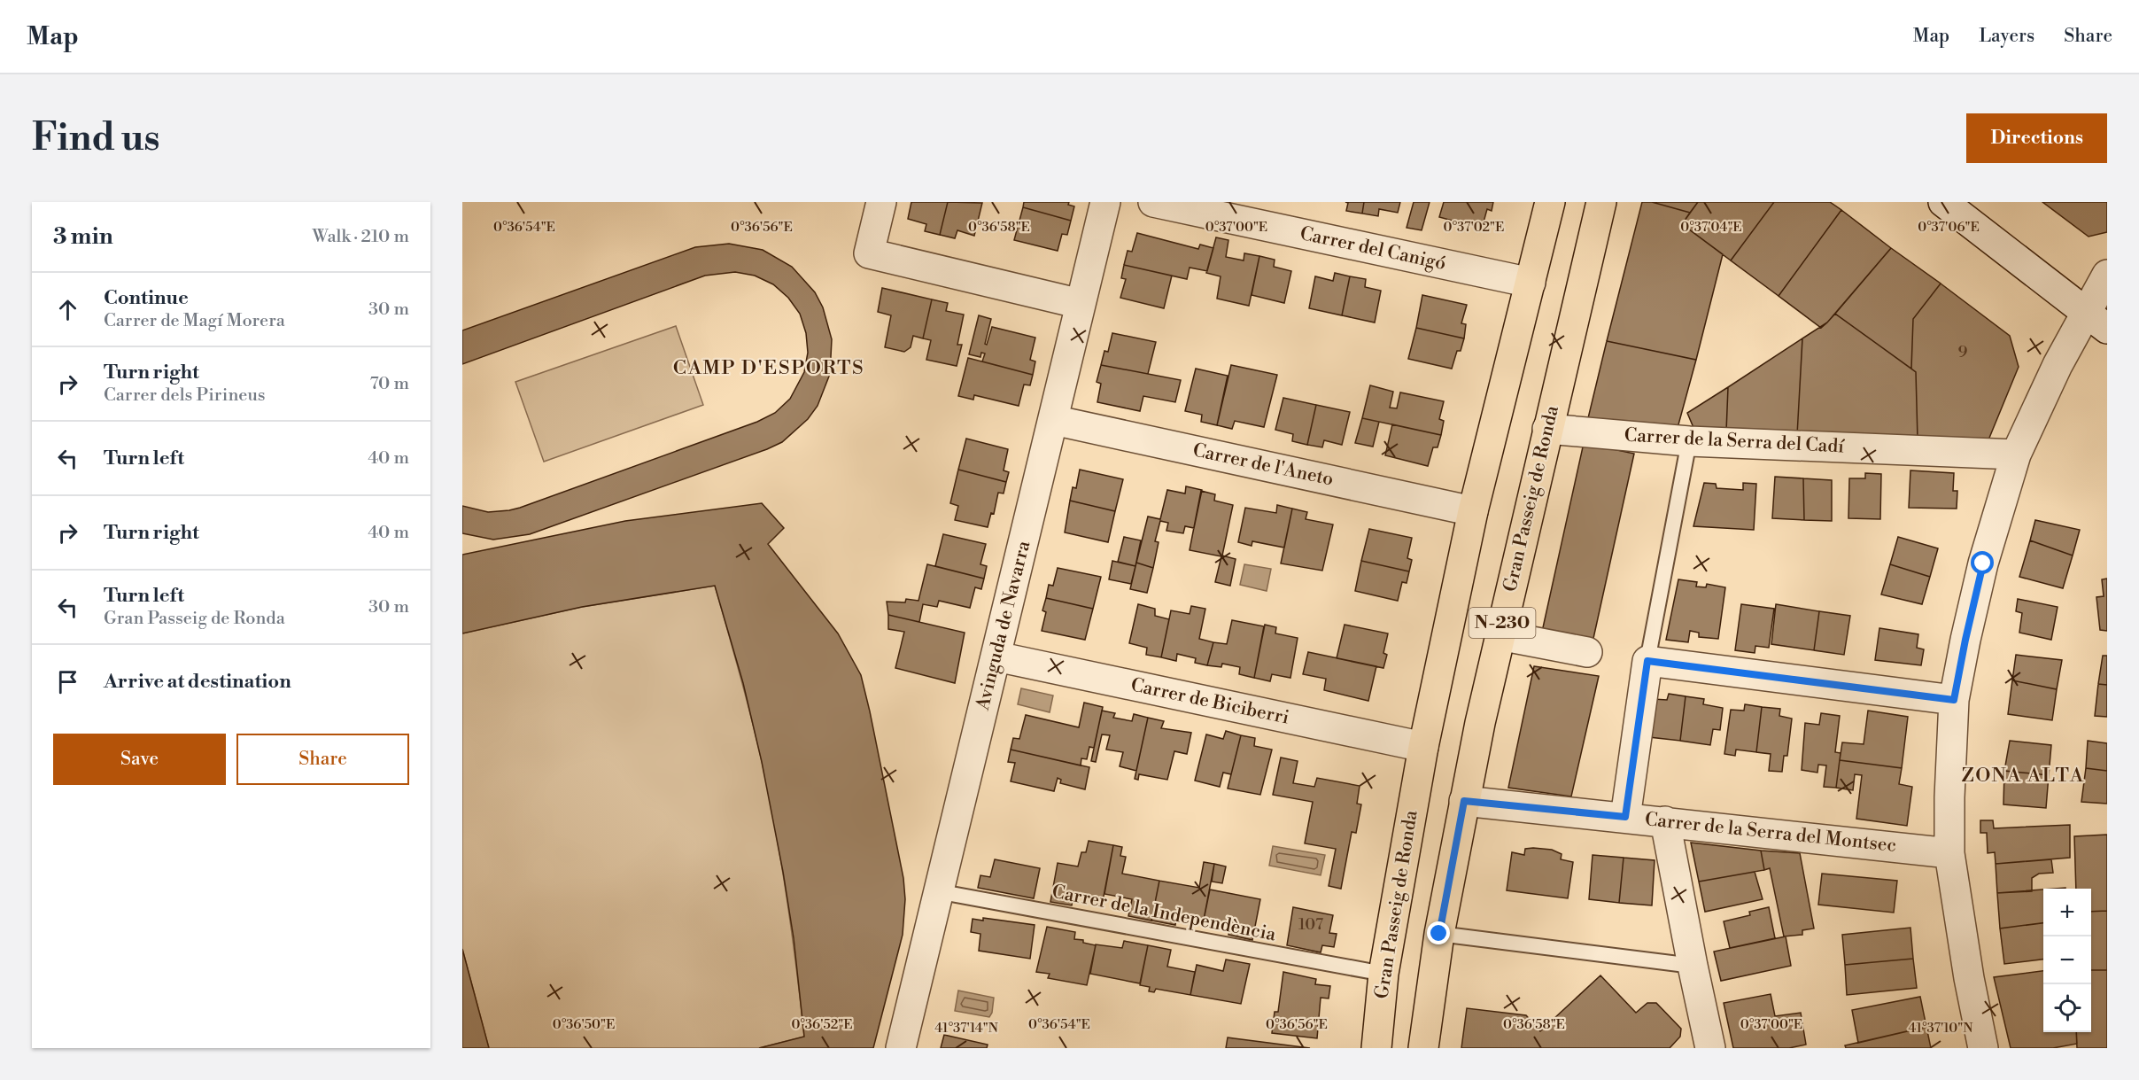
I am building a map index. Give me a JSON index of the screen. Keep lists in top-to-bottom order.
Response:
{
  "streets": {
    "main road": ["Gran Passeig de Ronda", "N-230"],
    "street": [
      "Carrer del Canigó",
      "Carrer de la Serra del Cadí",
      "Carrer de l'Aneto",
      "Avinguda de Navarra",
      "Carrer de Biciberri",
      "Carrer de la Serra del Montsec"
    ],
    "lane": ["Carrer de la Independència"]
  },
  "crossings": [
    ["Carrer del Canigó", "Gran Passeig de Ronda"],
    ["Carrer de la Serra del Cadí", "Gran Passeig de Ronda"],
    ["Carrer de l'Aneto", "Gran Passeig de Ronda"],
    ["Carrer de l'Aneto", "Avinguda de Navarra"],
    ["Gran Passeig de Ronda", "Carrer de Biciberri"],
    ["Gran Passeig de Ronda", "Carrer de la Serra del Montsec"],
    ["Gran Passeig de Ronda", "Carrer de la Independència"],
    ["Avinguda de Navarra", "Carrer de Biciberri"],
    ["Avinguda de Navarra", "Carrer de la Independència"]
  ],
  "districts": ["CAMP D'ESPORTS", "ZONA ALTA"],
  "house_numbers": ["9", "107"],
  "page": {
    "header": "Map",
    "nav": ["Map", "Layers", "Share"],
    "buttons": [
      "Directions",
      ["Save", "Share"]
    ],
    "title": "Find us",
    "heading": ["3 min", "Walk · 210 m"],
    "list": [
      ["Continue", "Carrer de Magí Morera", "30 m"],
      ["Turn right", "Carrer dels Pirineus", "70 m"],
      ["Turn left", "40 m"],
      ["Turn right", "40 m"],
      ["Turn left", "Gran Passeig de Ronda", "30 m"],
      "Arrive at destination"
    ],
    "map_buttons": ["+", "−"]
  },
  "coordinates": [
    "0°36'54\"E",
    "0°36'56\"E",
    "0°36'58\"E",
    "0°37'00\"E",
    "0°37'02\"E",
    "0°37'04\"E",
    "0°37'06\"E",
    "0°36'50\"E",
    "0°36'52\"E",
    "41°37'14\"N",
    "41°37'10\"N"
  ]
}
